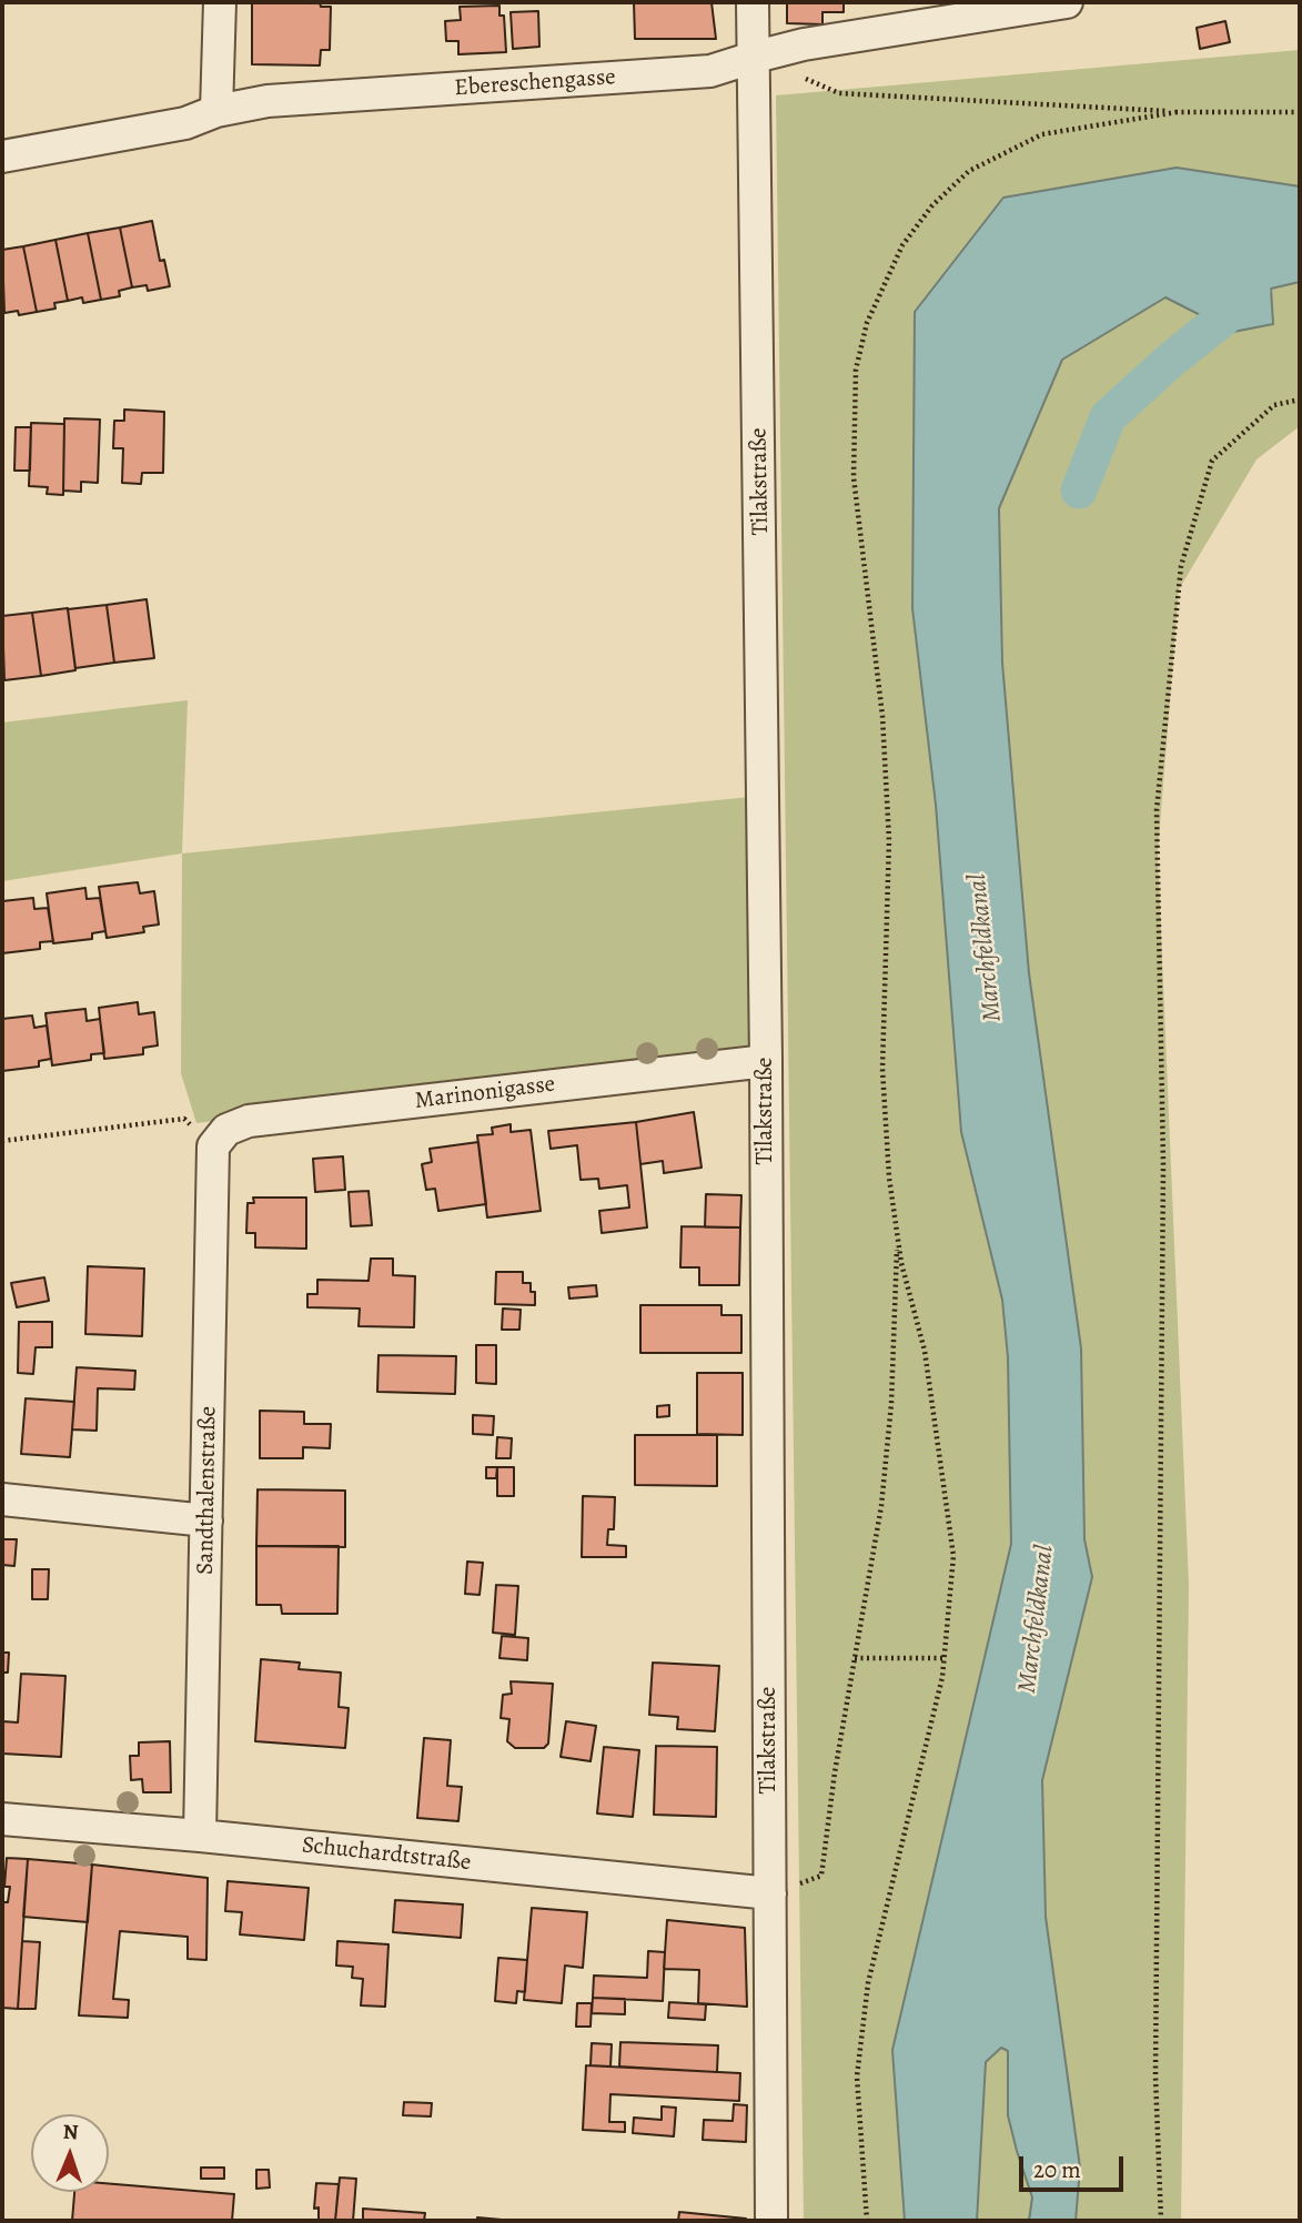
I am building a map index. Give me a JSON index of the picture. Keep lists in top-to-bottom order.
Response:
{
  "streets": {
    "street": [
      "Ebereschengasse",
      "Tilakstraße",
      "Marinonigasse",
      "Sandthalenstraße",
      "Schuchardtstraße"
    ]
  },
  "crossings": [
    ["Ebereschengasse", "Tilakstraße"],
    ["Tilakstraße", "Marinonigasse"],
    ["Tilakstraße", "Schuchardtstraße"],
    ["Marinonigasse", "Sandthalenstraße"],
    ["Sandthalenstraße", "Schuchardtstraße"]
  ],
  "water": ["Marchfeldkanal"],
  "scale_bar": "20 m",
  "north": "top"
}
